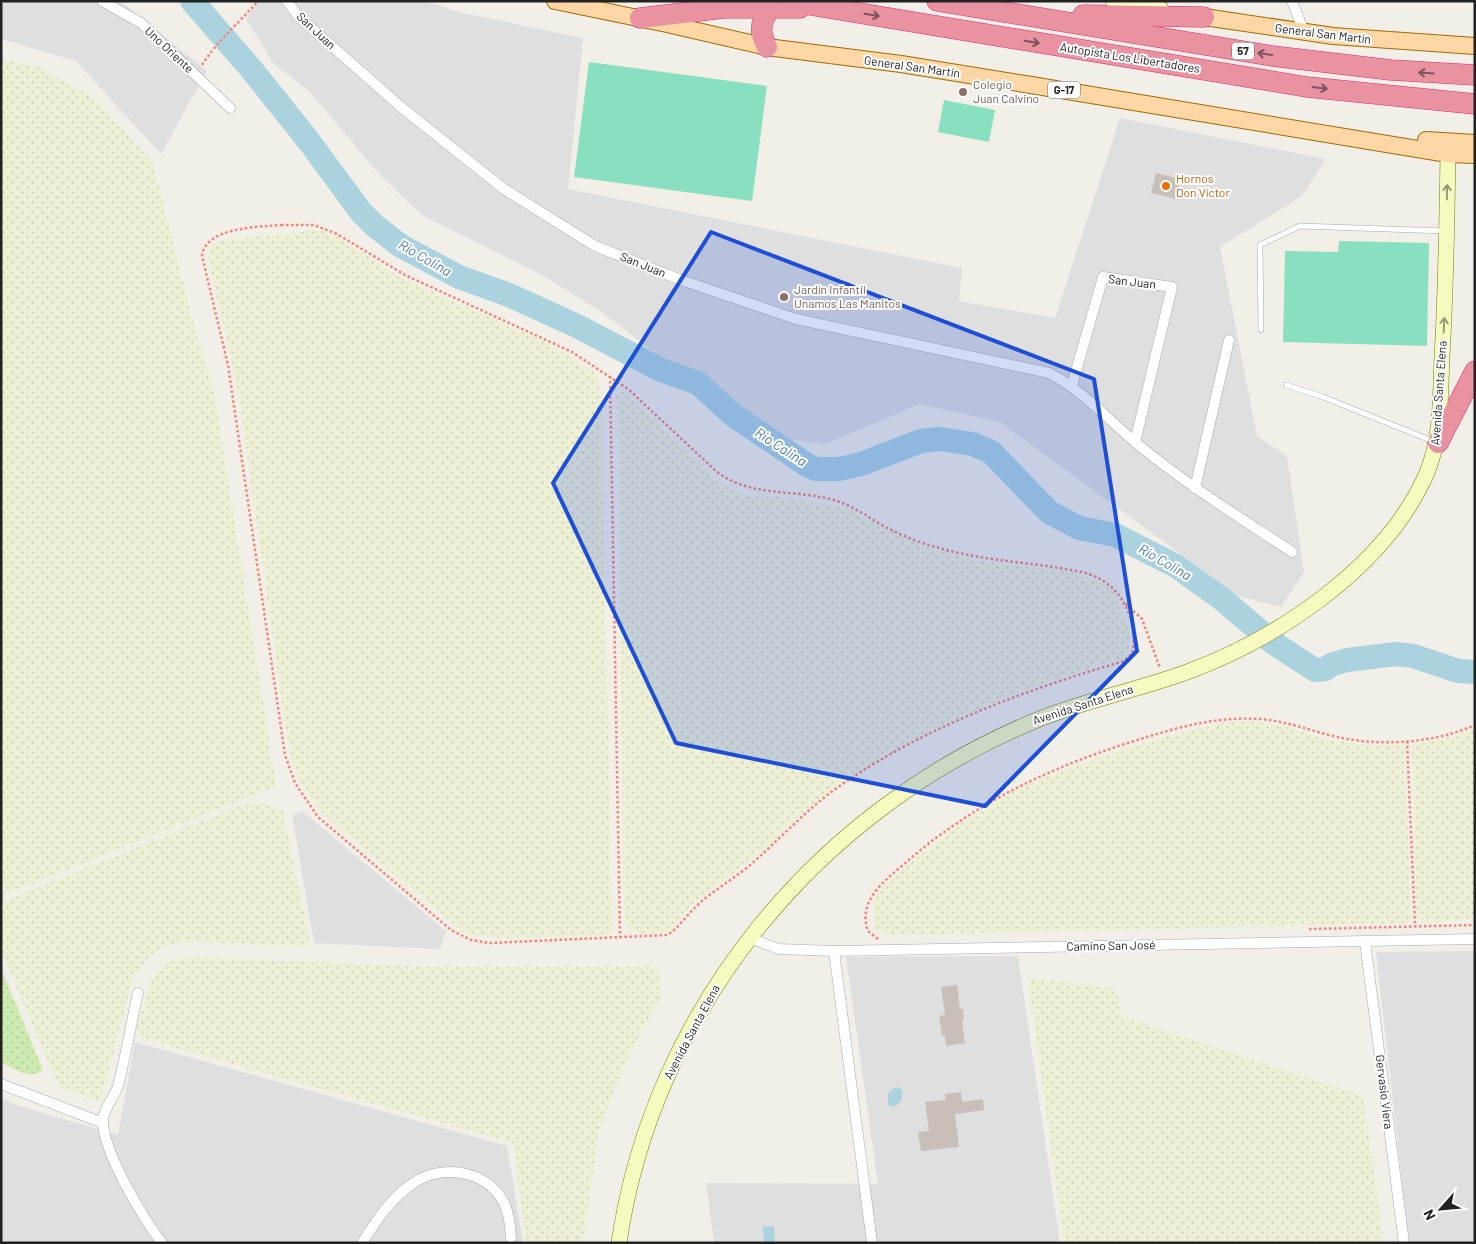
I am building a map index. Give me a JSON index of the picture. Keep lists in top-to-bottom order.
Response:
{
  "streets": {
    "highway": ["57", "Autopista Los Libertadores"],
    "main road": ["General San Martín", "G-17"],
    "street": [
      "San Juan",
      "Uno Oriente",
      "Avenida Santa Elena",
      "Camino San José",
      "Gervasio Viera"
    ]
  },
  "crossings": [
    ["General San Martín", "Autopista Los Libertadores"],
    ["General San Martín", "Avenida Santa Elena"],
    ["Avenida Santa Elena", "Camino San José"],
    ["Camino San José", "Gervasio Viera"]
  ],
  "water": ["Río Colina"],
  "places": ["Colegio Juan Calvino", "Hornos Don Víctor", "Jardín Infantil Unamos Las Manitos"],
  "north": "bottom left"
}
